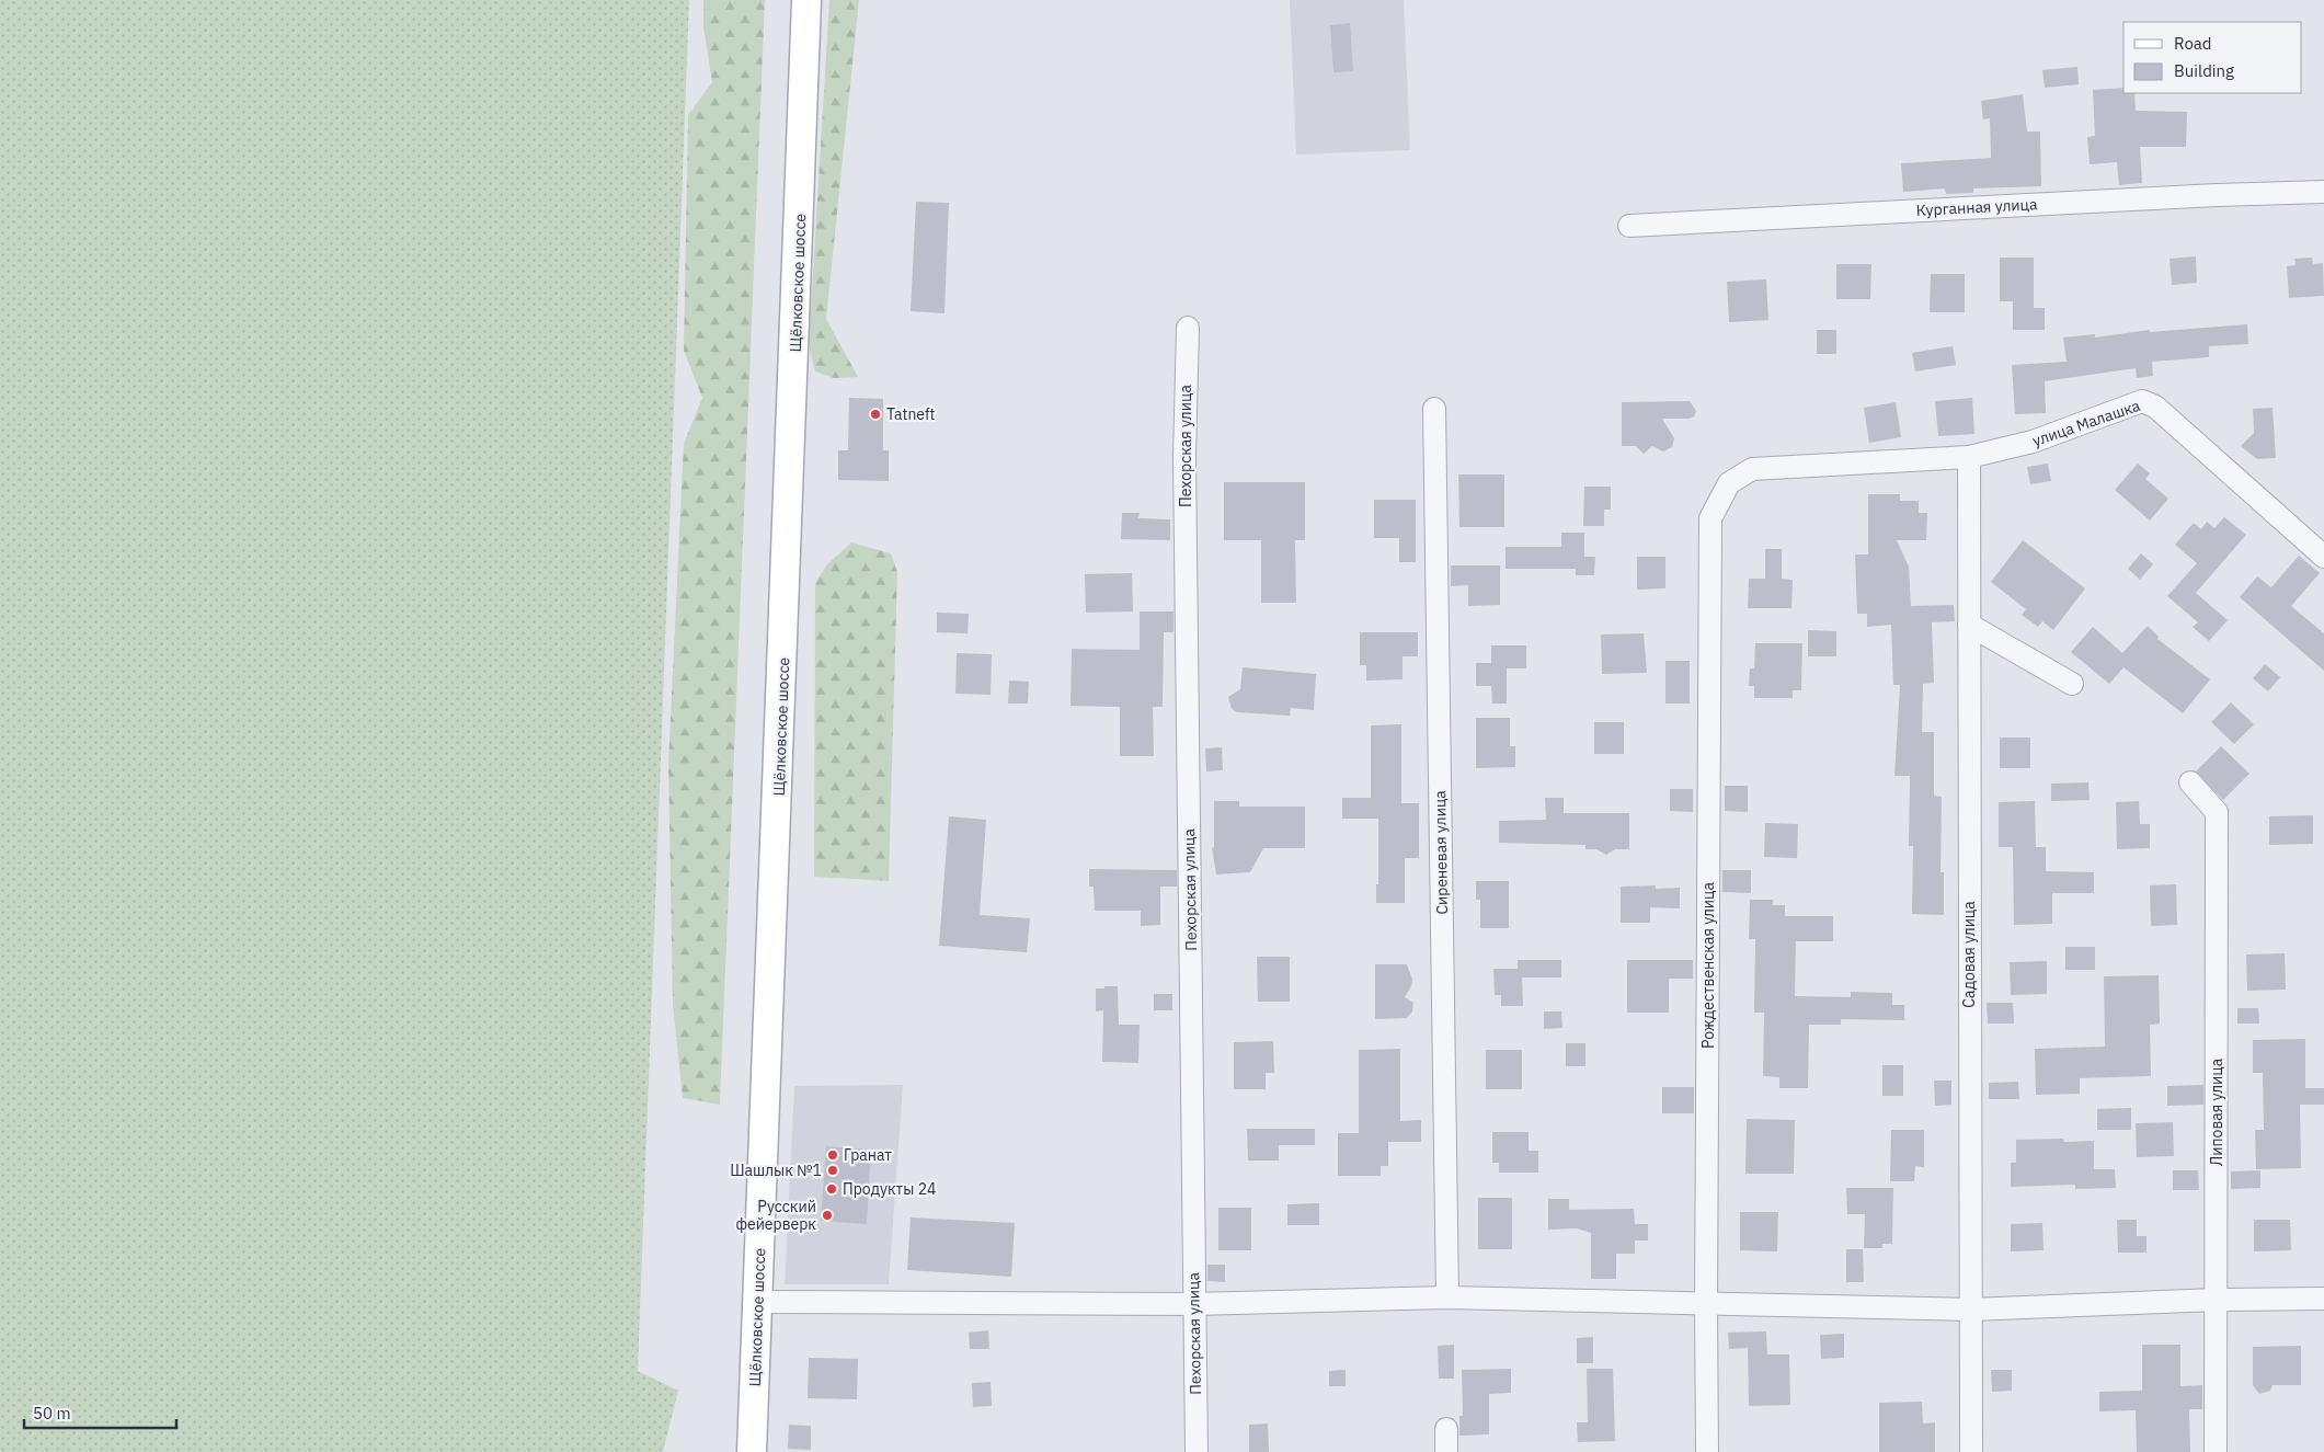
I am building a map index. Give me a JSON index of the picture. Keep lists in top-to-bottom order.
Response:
{
  "streets": {
    "main road": ["Щёлковское шоссе"],
    "street": [
      "Курганная улица",
      "улица Малашка",
      "Пехорская улица",
      "Сиреневая улица",
      "Садовая улица",
      "Рождественская улица",
      "Липовая улица"
    ]
  },
  "crossings": [
    ["улица Малашка", "Садовая улица"],
    ["улица Малашка", "Рождественская улица"]
  ],
  "places": [
    "Tatneft",
    "Гранат",
    "Шашлык №1",
    "Продукты 24",
    "Русский фейерверк"
  ],
  "legend": ["Road", "Building"],
  "scale_bar": "50 m"
}
